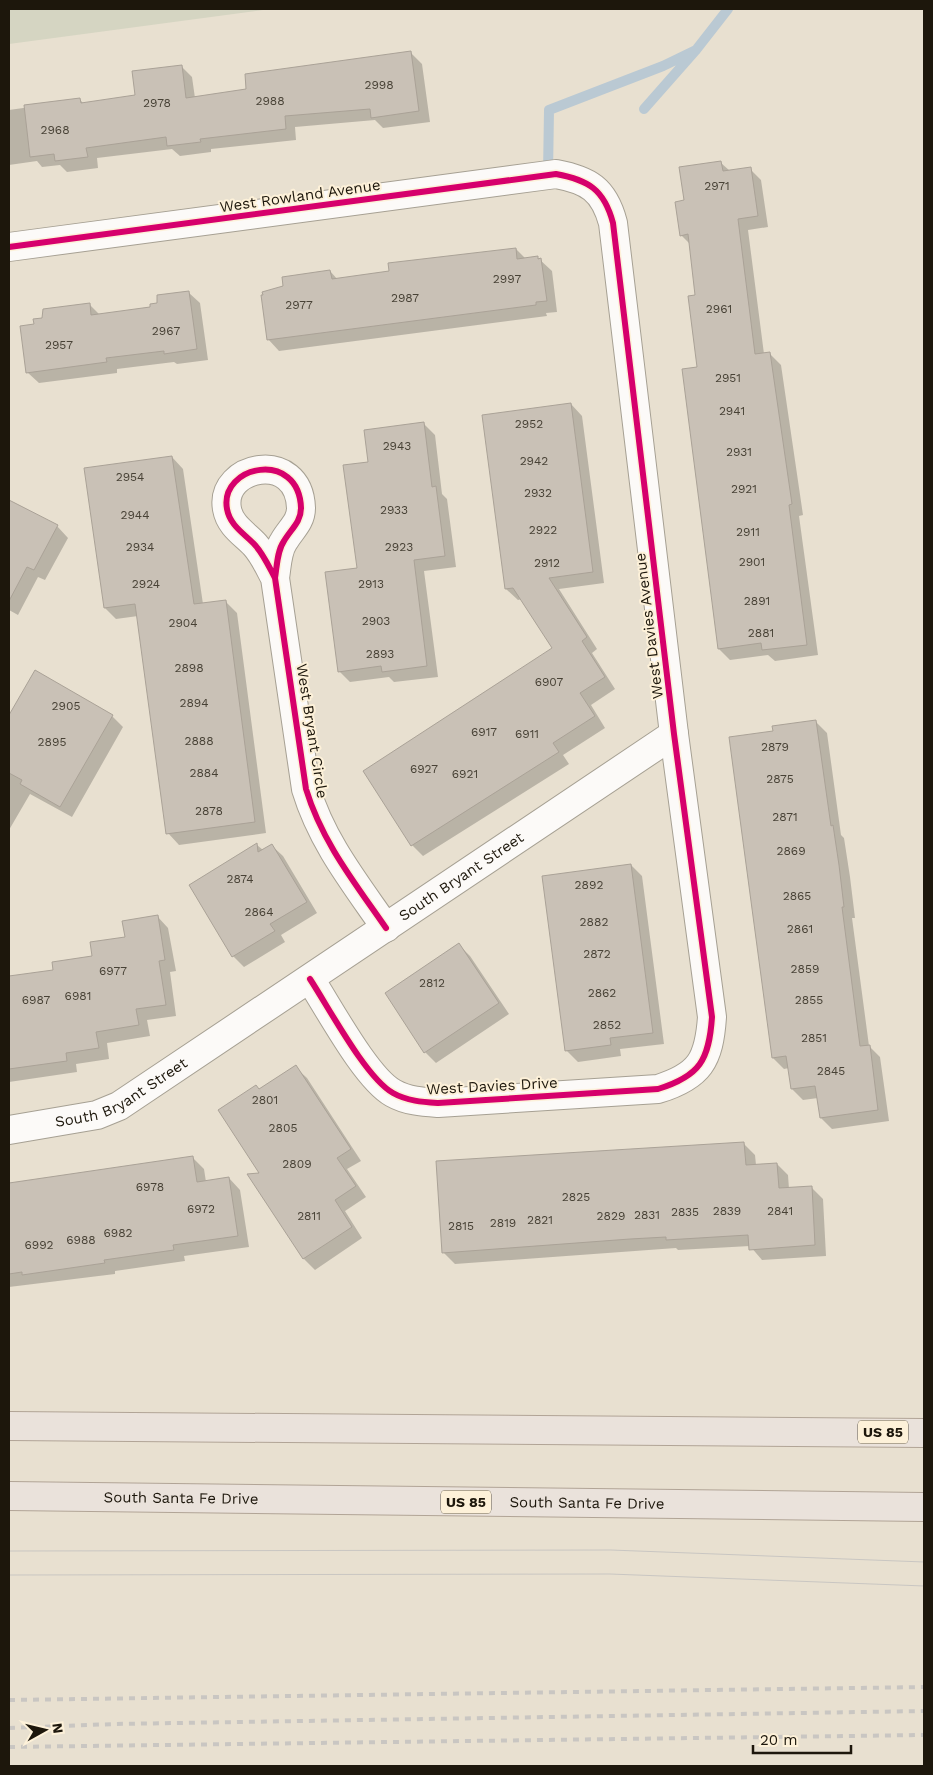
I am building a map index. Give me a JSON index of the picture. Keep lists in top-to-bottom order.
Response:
{
  "streets": {
    "highway": ["US 85", "South Santa Fe Drive"],
    "street": [
      "West Rowland Avenue",
      "West Davies Avenue",
      "West Bryant Circle",
      "South Bryant Street",
      "West Davies Drive"
    ]
  },
  "crossings": [
    ["West Rowland Avenue", "West Davies Avenue"],
    ["West Davies Avenue", "South Bryant Street"],
    ["West Davies Avenue", "West Davies Drive"],
    ["West Bryant Circle", "South Bryant Street"],
    ["South Bryant Street", "West Davies Drive"]
  ],
  "house_numbers": [
    "2998",
    "2988",
    "2978",
    "2968",
    "2971",
    "2997",
    "2987",
    "2977",
    "2961",
    "2967",
    "2957",
    "2951",
    "2941",
    "2952",
    "2943",
    "2931",
    "2942",
    "2954",
    "2921",
    "2932",
    "2933",
    "2944",
    "2922",
    "2911",
    "2934",
    "2923",
    "2901",
    "2912",
    "2924",
    "2913",
    "2891",
    "2903",
    "2904",
    "2881",
    "2893",
    "2898",
    "6907",
    "2894",
    "2905",
    "6917",
    "6911",
    "2888",
    "2895",
    "2879",
    "6927",
    "2884",
    "6921",
    "2875",
    "2878",
    "2871",
    "2869",
    "2874",
    "2892",
    "2865",
    "2864",
    "2882",
    "2861",
    "2872",
    "2859",
    "6977",
    "2812",
    "2862",
    "6981",
    "6987",
    "2855",
    "2852",
    "2851",
    "2845",
    "2801",
    "2805",
    "2809",
    "6978",
    "2825",
    "6972",
    "2839",
    "2841",
    "2835",
    "2831",
    "2811",
    "2829",
    "2821",
    "2819",
    "2815",
    "6982",
    "6988",
    "6992"
  ],
  "scale_bar": "20 m",
  "north": "right"
}
